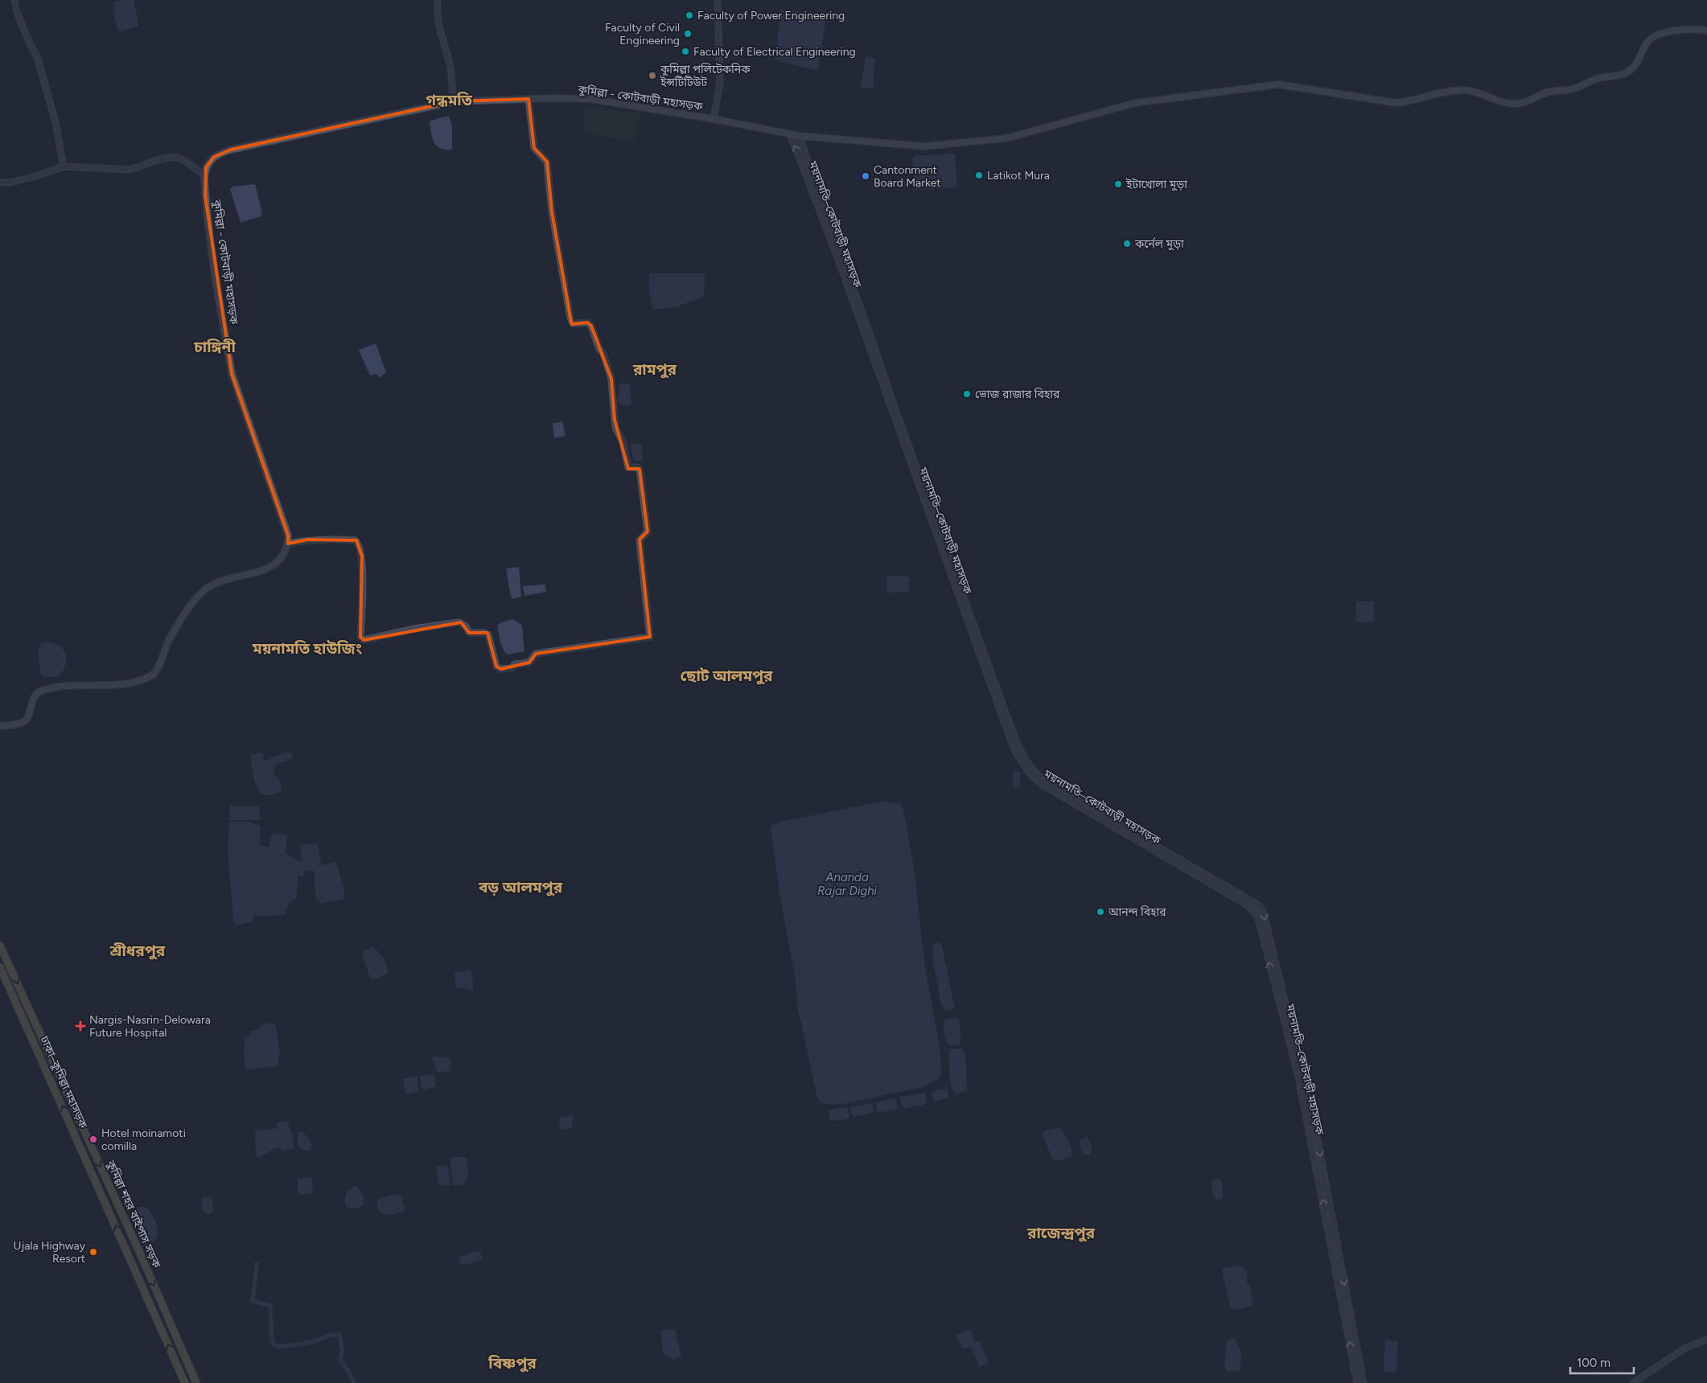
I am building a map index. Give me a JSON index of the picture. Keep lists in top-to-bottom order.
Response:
{
  "streets": {
    "highway": ["ঢাকা–কুমিল্লা মহাসড়ক", "কুমিল্লা শহর বাইপাস সড়ক"],
    "main road": ["কুমিল্লা - কোটবাড়ী মহাসড়ক", "ময়নামতি–কোটবাড়ী মহাসড়ক"]
  },
  "crossings": [
    ["কুমিল্লা - কোটবাড়ী মহাসড়ক", "ময়নামতি–কোটবাড়ী মহাসড়ক"]
  ],
  "one_way": ["ঢাকা–কুমিল্লা মহাসড়ক", "কুমিল্লা শহর বাইপাস সড়ক"],
  "districts": [
    "গন্ধমতি",
    "চাঙ্গিনী",
    "রামপুর",
    "ময়নামতি হাউজিং",
    "ছোট আলমপুর",
    "বড় আলমপুর",
    "শ্রীধরপুর",
    "রাজেন্দ্রপুর",
    "বিষ্ণপুর"
  ],
  "water": ["Ananda Rajar Dighi"],
  "places": {
    "other": [
      "Faculty of Power Engineering",
      "Faculty of Civil Engineering",
      "Faculty of Electrical Engineering",
      "কুমিল্লা পলিটেকনিক ইন্সটিটিউট",
      "Latikot Mura",
      "Cantonment Board Market",
      "ইটাখোলা মুড়া",
      "কর্নেল মুড়া",
      "ভোজ রাজার বিহার",
      "আনন্দ বিহার",
      "Hotel moinamoti comilla",
      "Ujala Highway Resort"
    ],
    "health": ["Nargis-Nasrin-Delowara Future Hospital"]
  },
  "scale_bar": "100 m"
}
